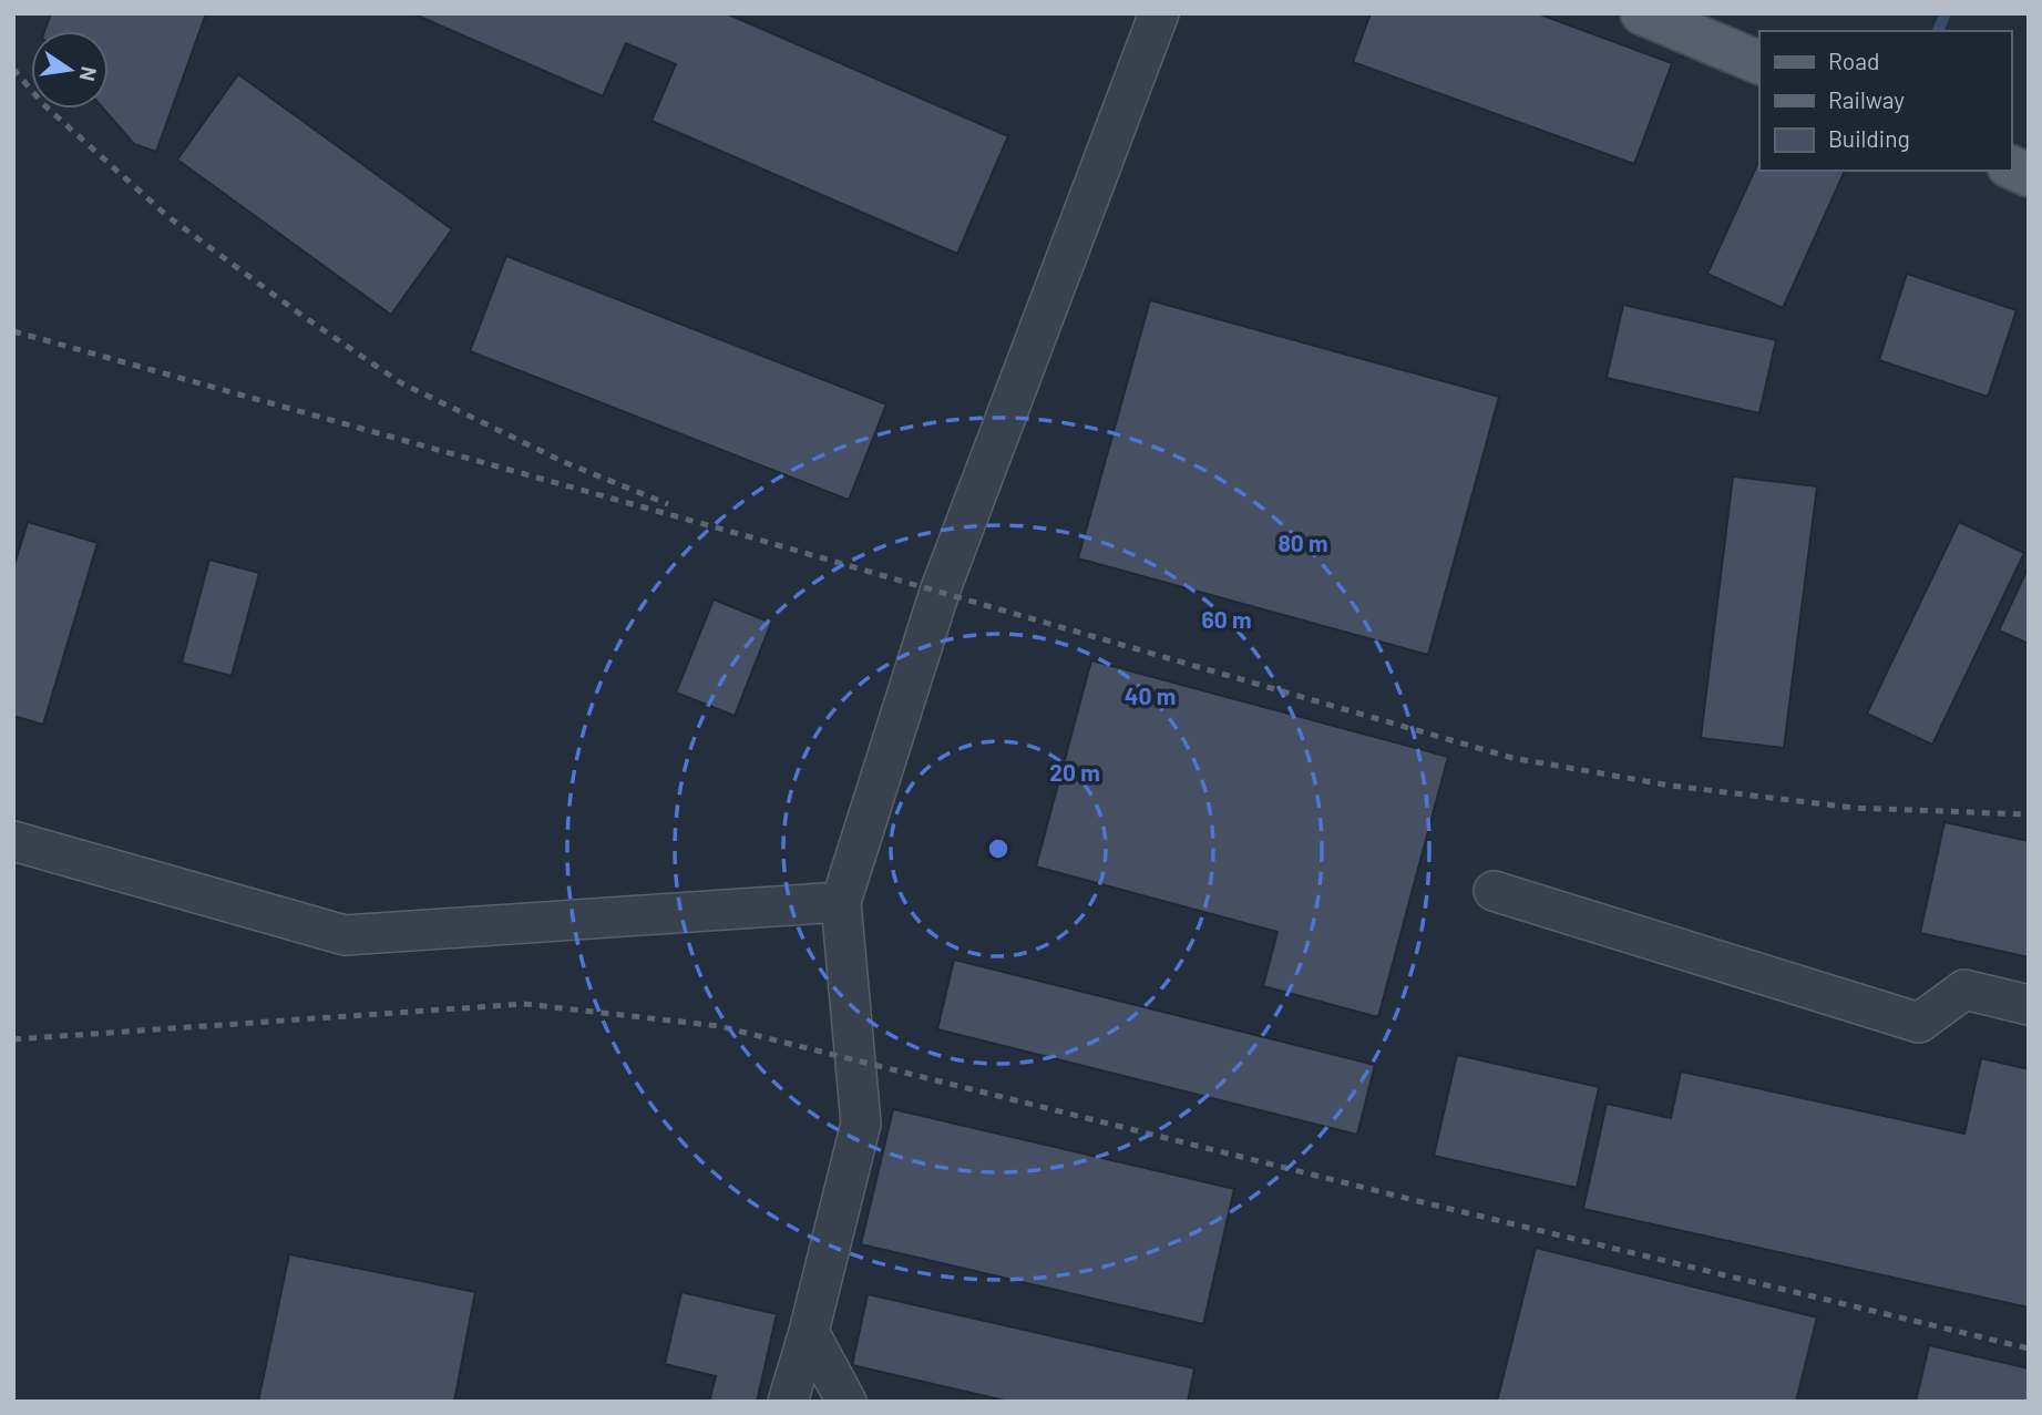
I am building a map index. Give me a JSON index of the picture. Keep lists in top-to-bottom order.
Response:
{
  "legend": ["Road", "Railway", "Building"],
  "north": "right",
  "rings": [
    "80 m",
    "60 m",
    "40 m",
    "20 m"
  ]
}
